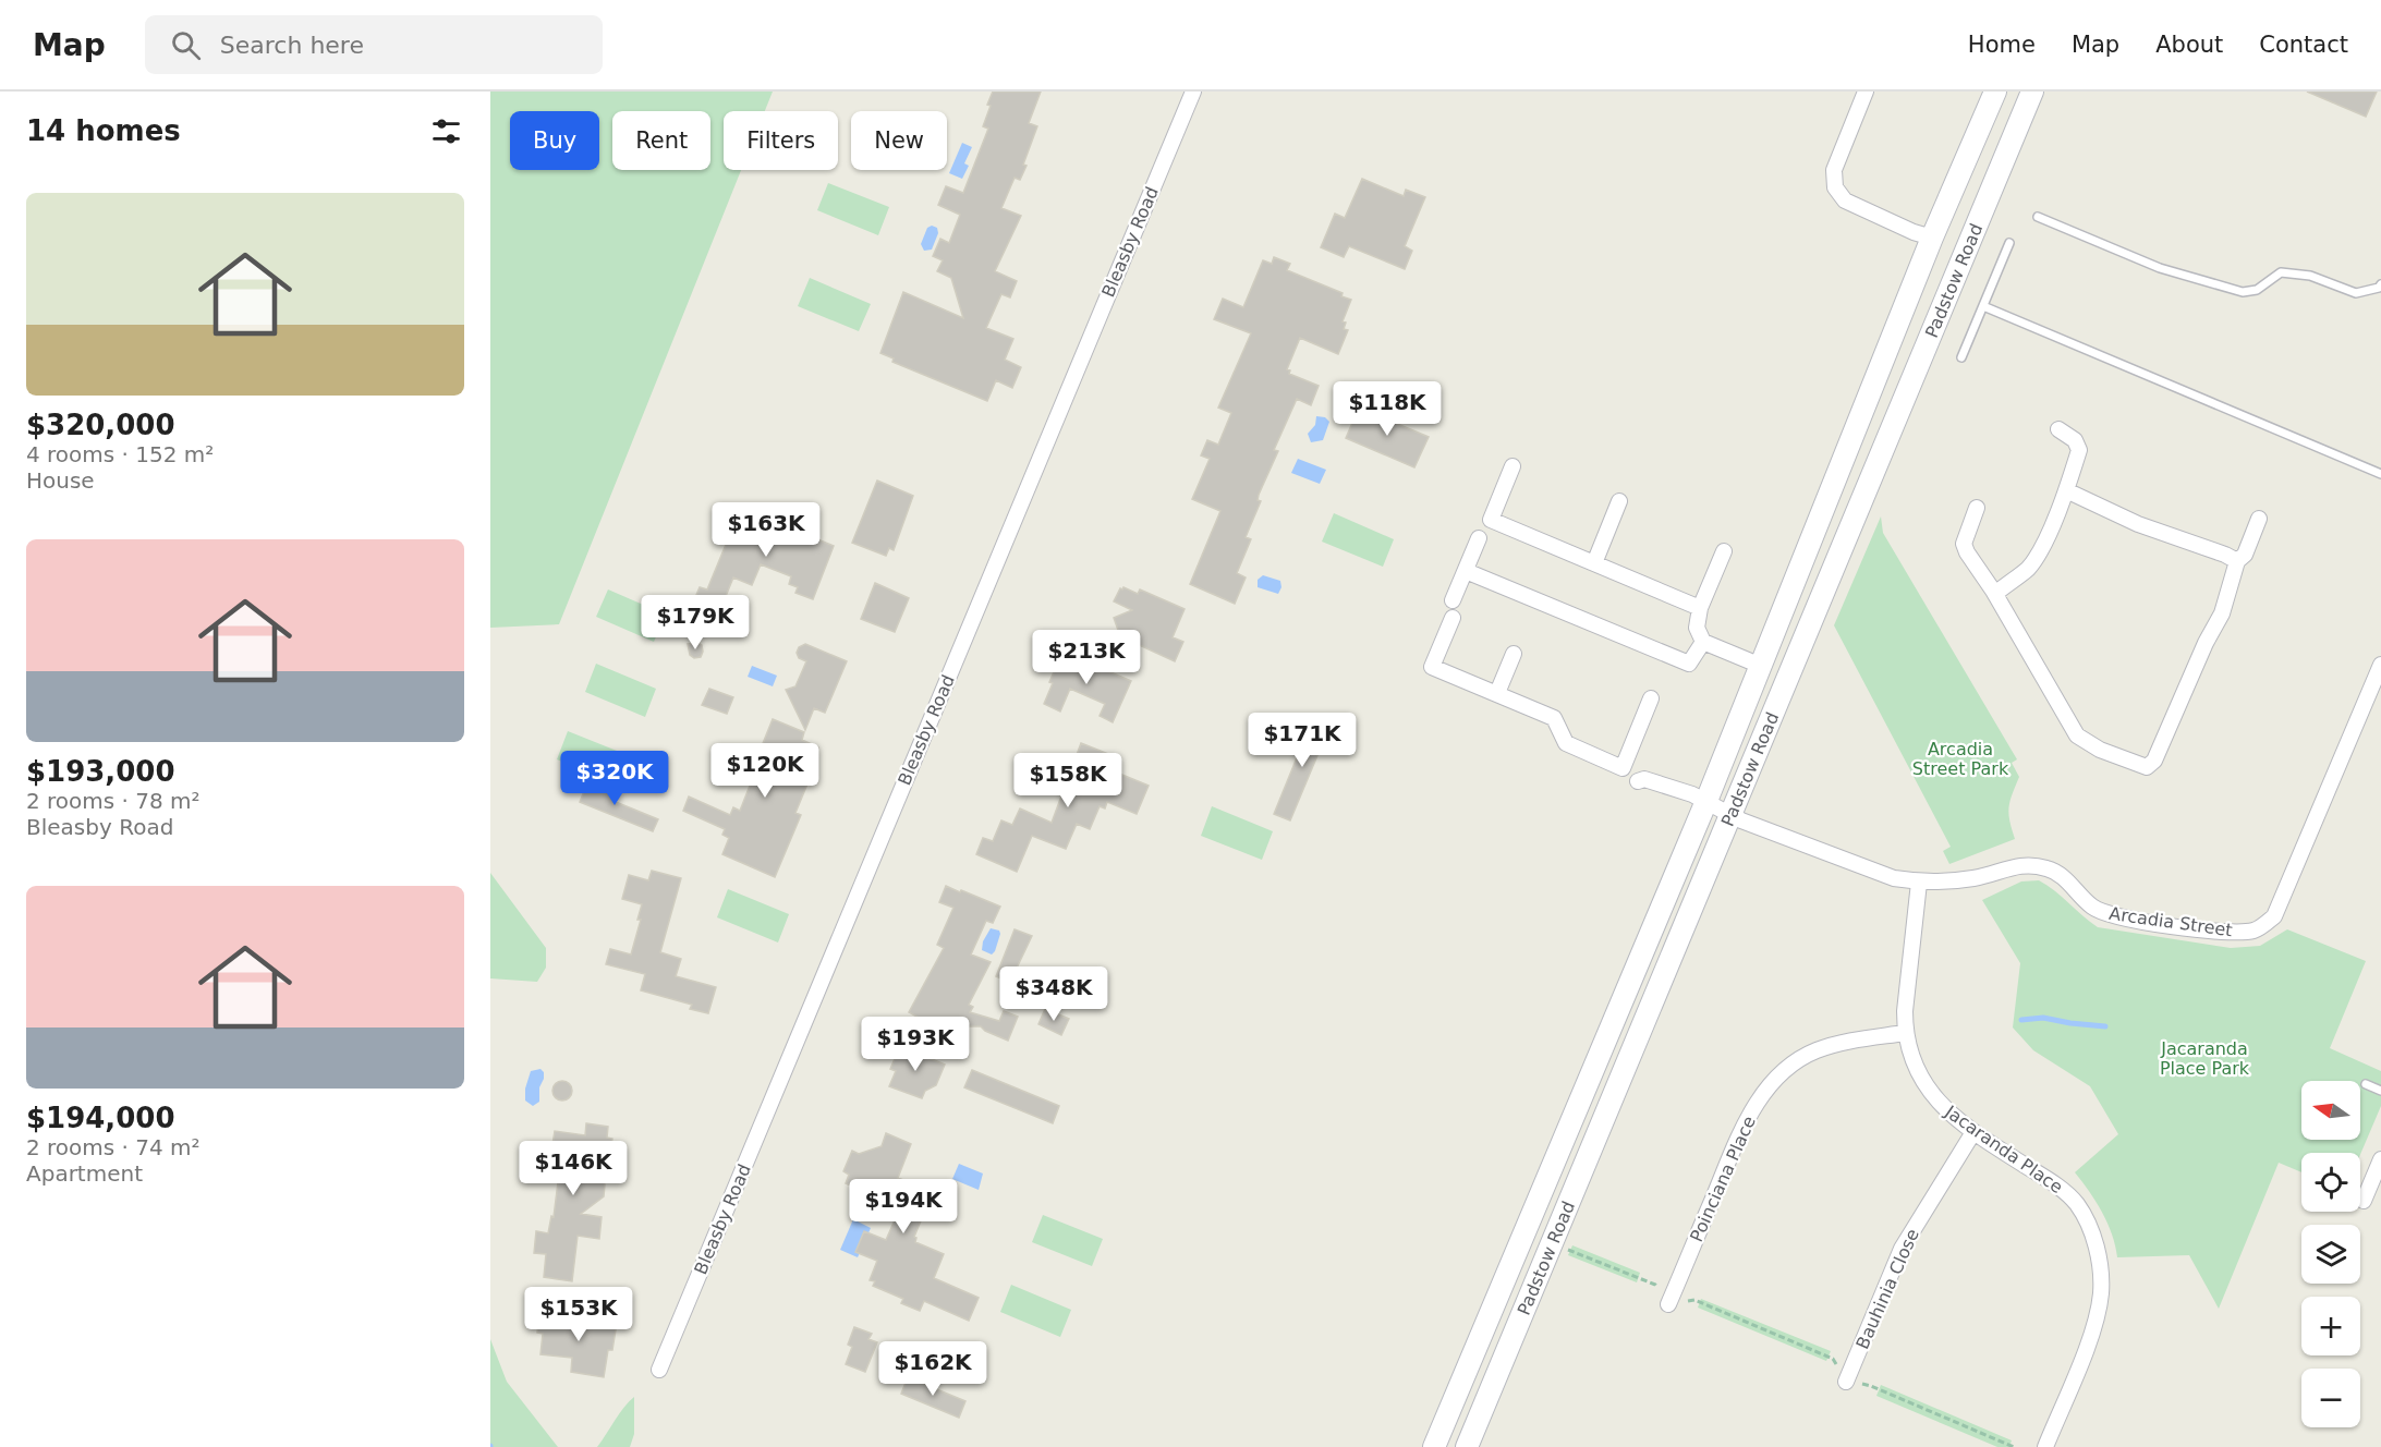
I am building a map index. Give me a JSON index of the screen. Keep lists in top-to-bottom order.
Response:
{
  "streets": {
    "main road": ["Padstow Road"],
    "street": [
      "Bleasby Road",
      "Arcadia Street",
      "Jacaranda Place",
      "Poinciana Place",
      "Bauhinia Close"
    ]
  },
  "crossings": [
    ["Padstow Road", "Arcadia Street"],
    ["Arcadia Street", "Jacaranda Place"],
    ["Jacaranda Place", "Poinciana Place"],
    ["Jacaranda Place", "Bauhinia Close"]
  ],
  "parks": ["Arcadia Street Park", "Jacaranda Place Park"],
  "north": "left",
  "page": {
    "header": "Map",
    "search": "Search here",
    "nav": [
      "Home",
      "Map",
      "About",
      "Contact"
    ],
    "heading": "14 homes",
    "chip": [
      "Buy",
      "Rent",
      "Filters",
      "New"
    ],
    "list": [
      {
        "name": "$320,000",
        "note": "4 rooms · 152 m² · House"
      },
      {
        "name": "$193,000",
        "note": "2 rooms · 78 m² · Bleasby Road"
      },
      {
        "name": "$194,000",
        "note": "2 rooms · 74 m² · Apartment"
      }
    ],
    "price": [
      "$118K",
      "$163K",
      "$179K",
      "$213K",
      "$171K",
      "$120K",
      "$320K",
      "$158K",
      "$348K",
      "$193K",
      "$146K",
      "$194K",
      "$153K",
      "$162K"
    ],
    "map_buttons": ["+", "−"]
  }
}
